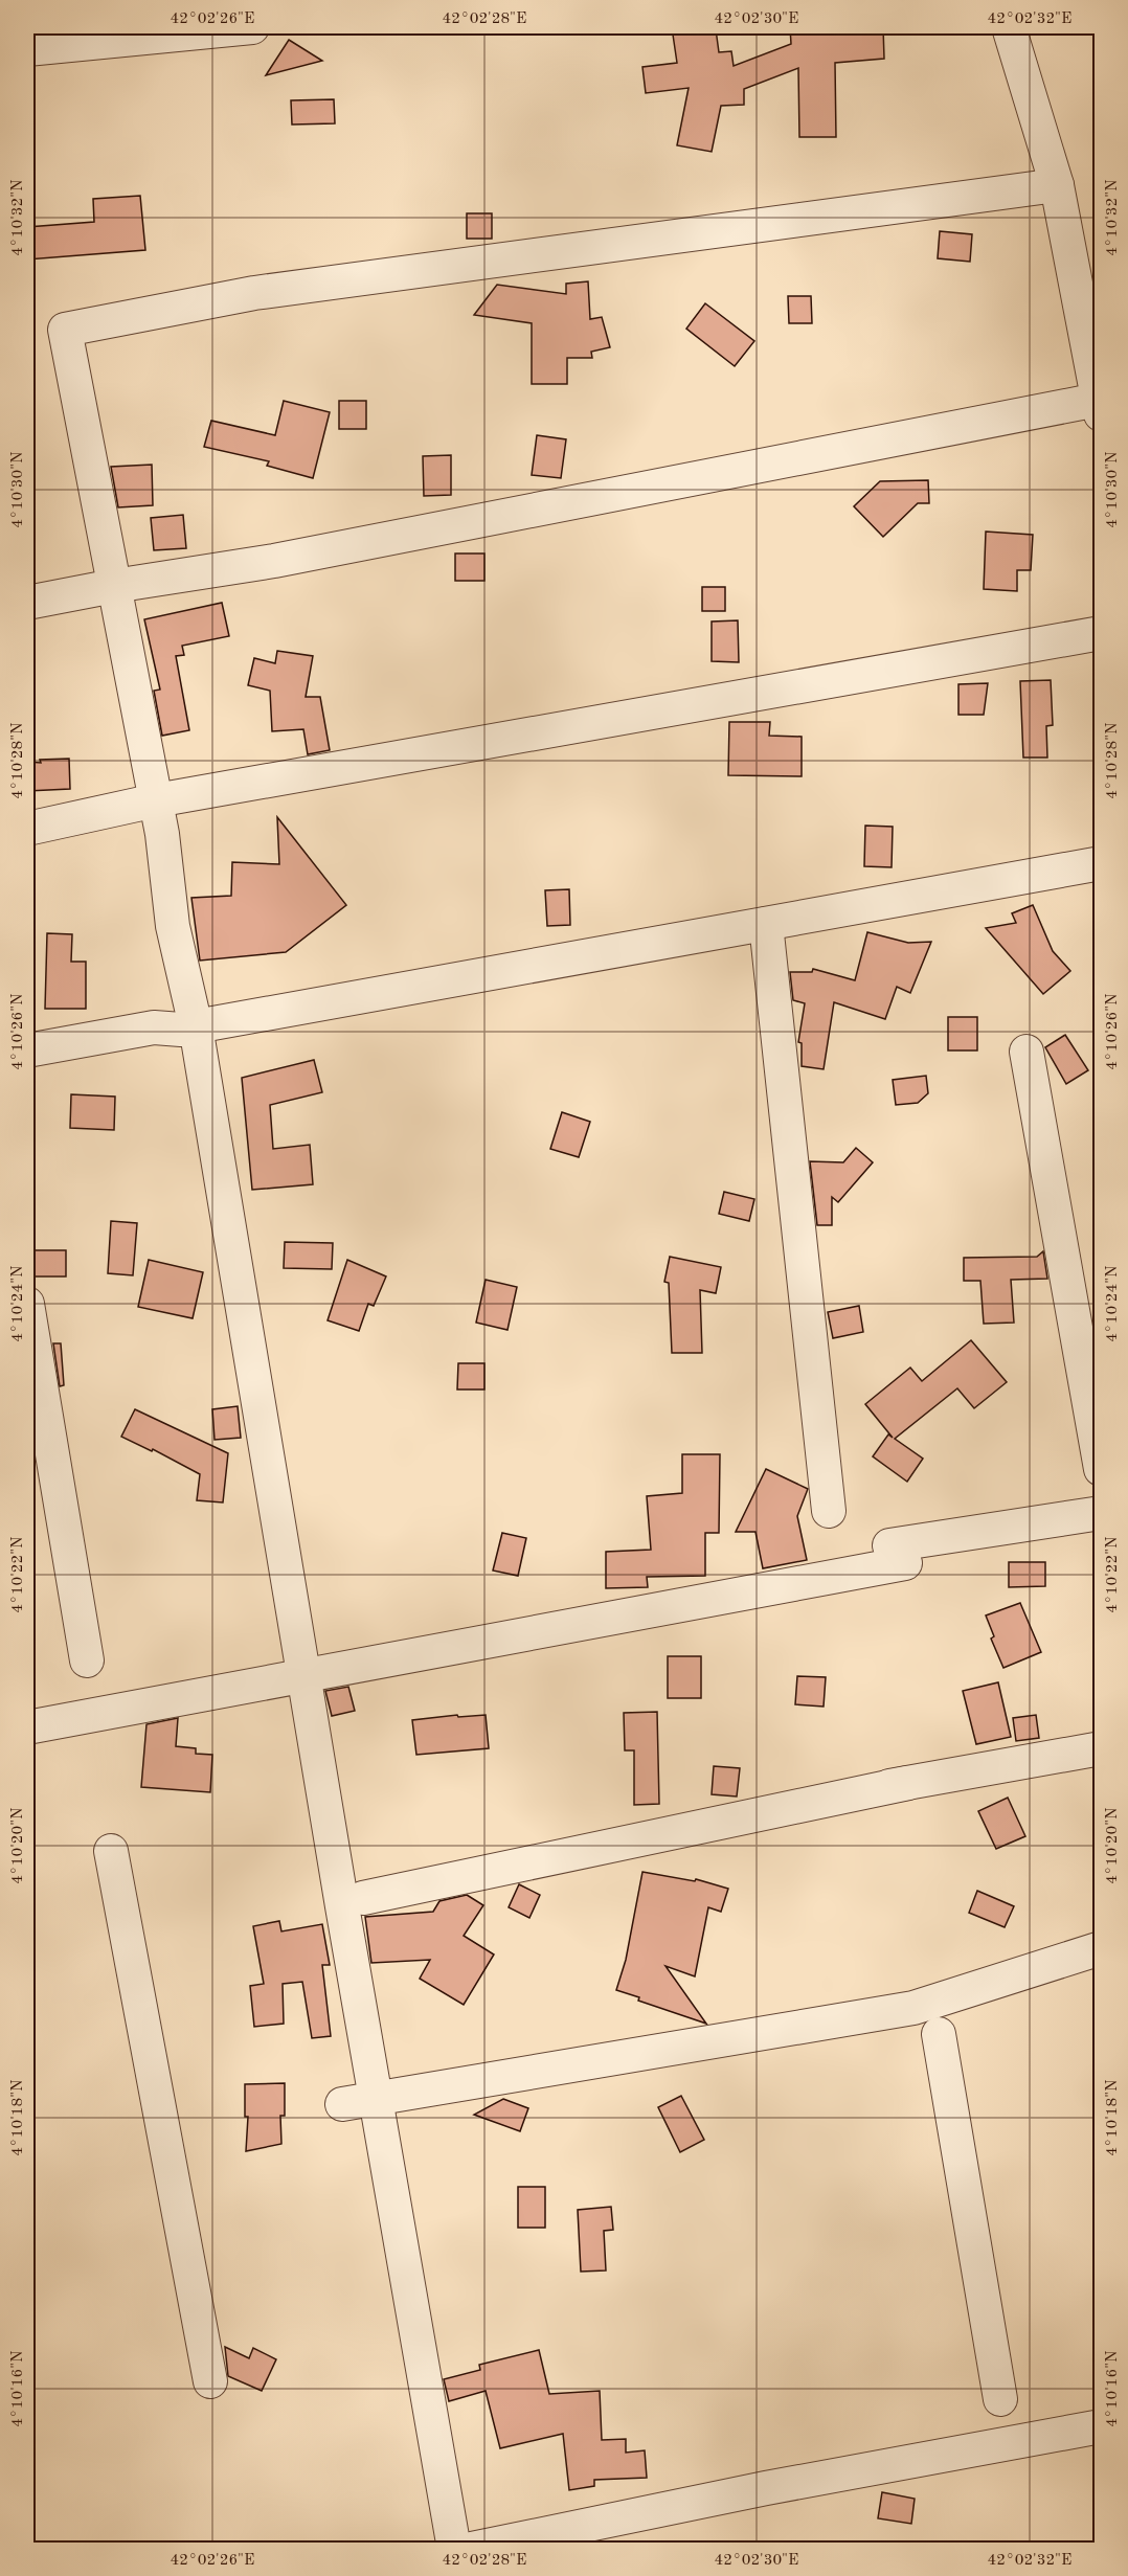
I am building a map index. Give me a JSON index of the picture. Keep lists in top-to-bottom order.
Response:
{
  "coordinates": [
    "42°02'26\"E",
    "42°02'28\"E",
    "42°02'30\"E",
    "42°02'32\"E",
    "4°10'32\"N",
    "4°10'30\"N",
    "4°10'28\"N",
    "4°10'26\"N",
    "4°10'24\"N",
    "4°10'22\"N",
    "4°10'20\"N",
    "4°10'18\"N",
    "4°10'16\"N"
  ]
}
